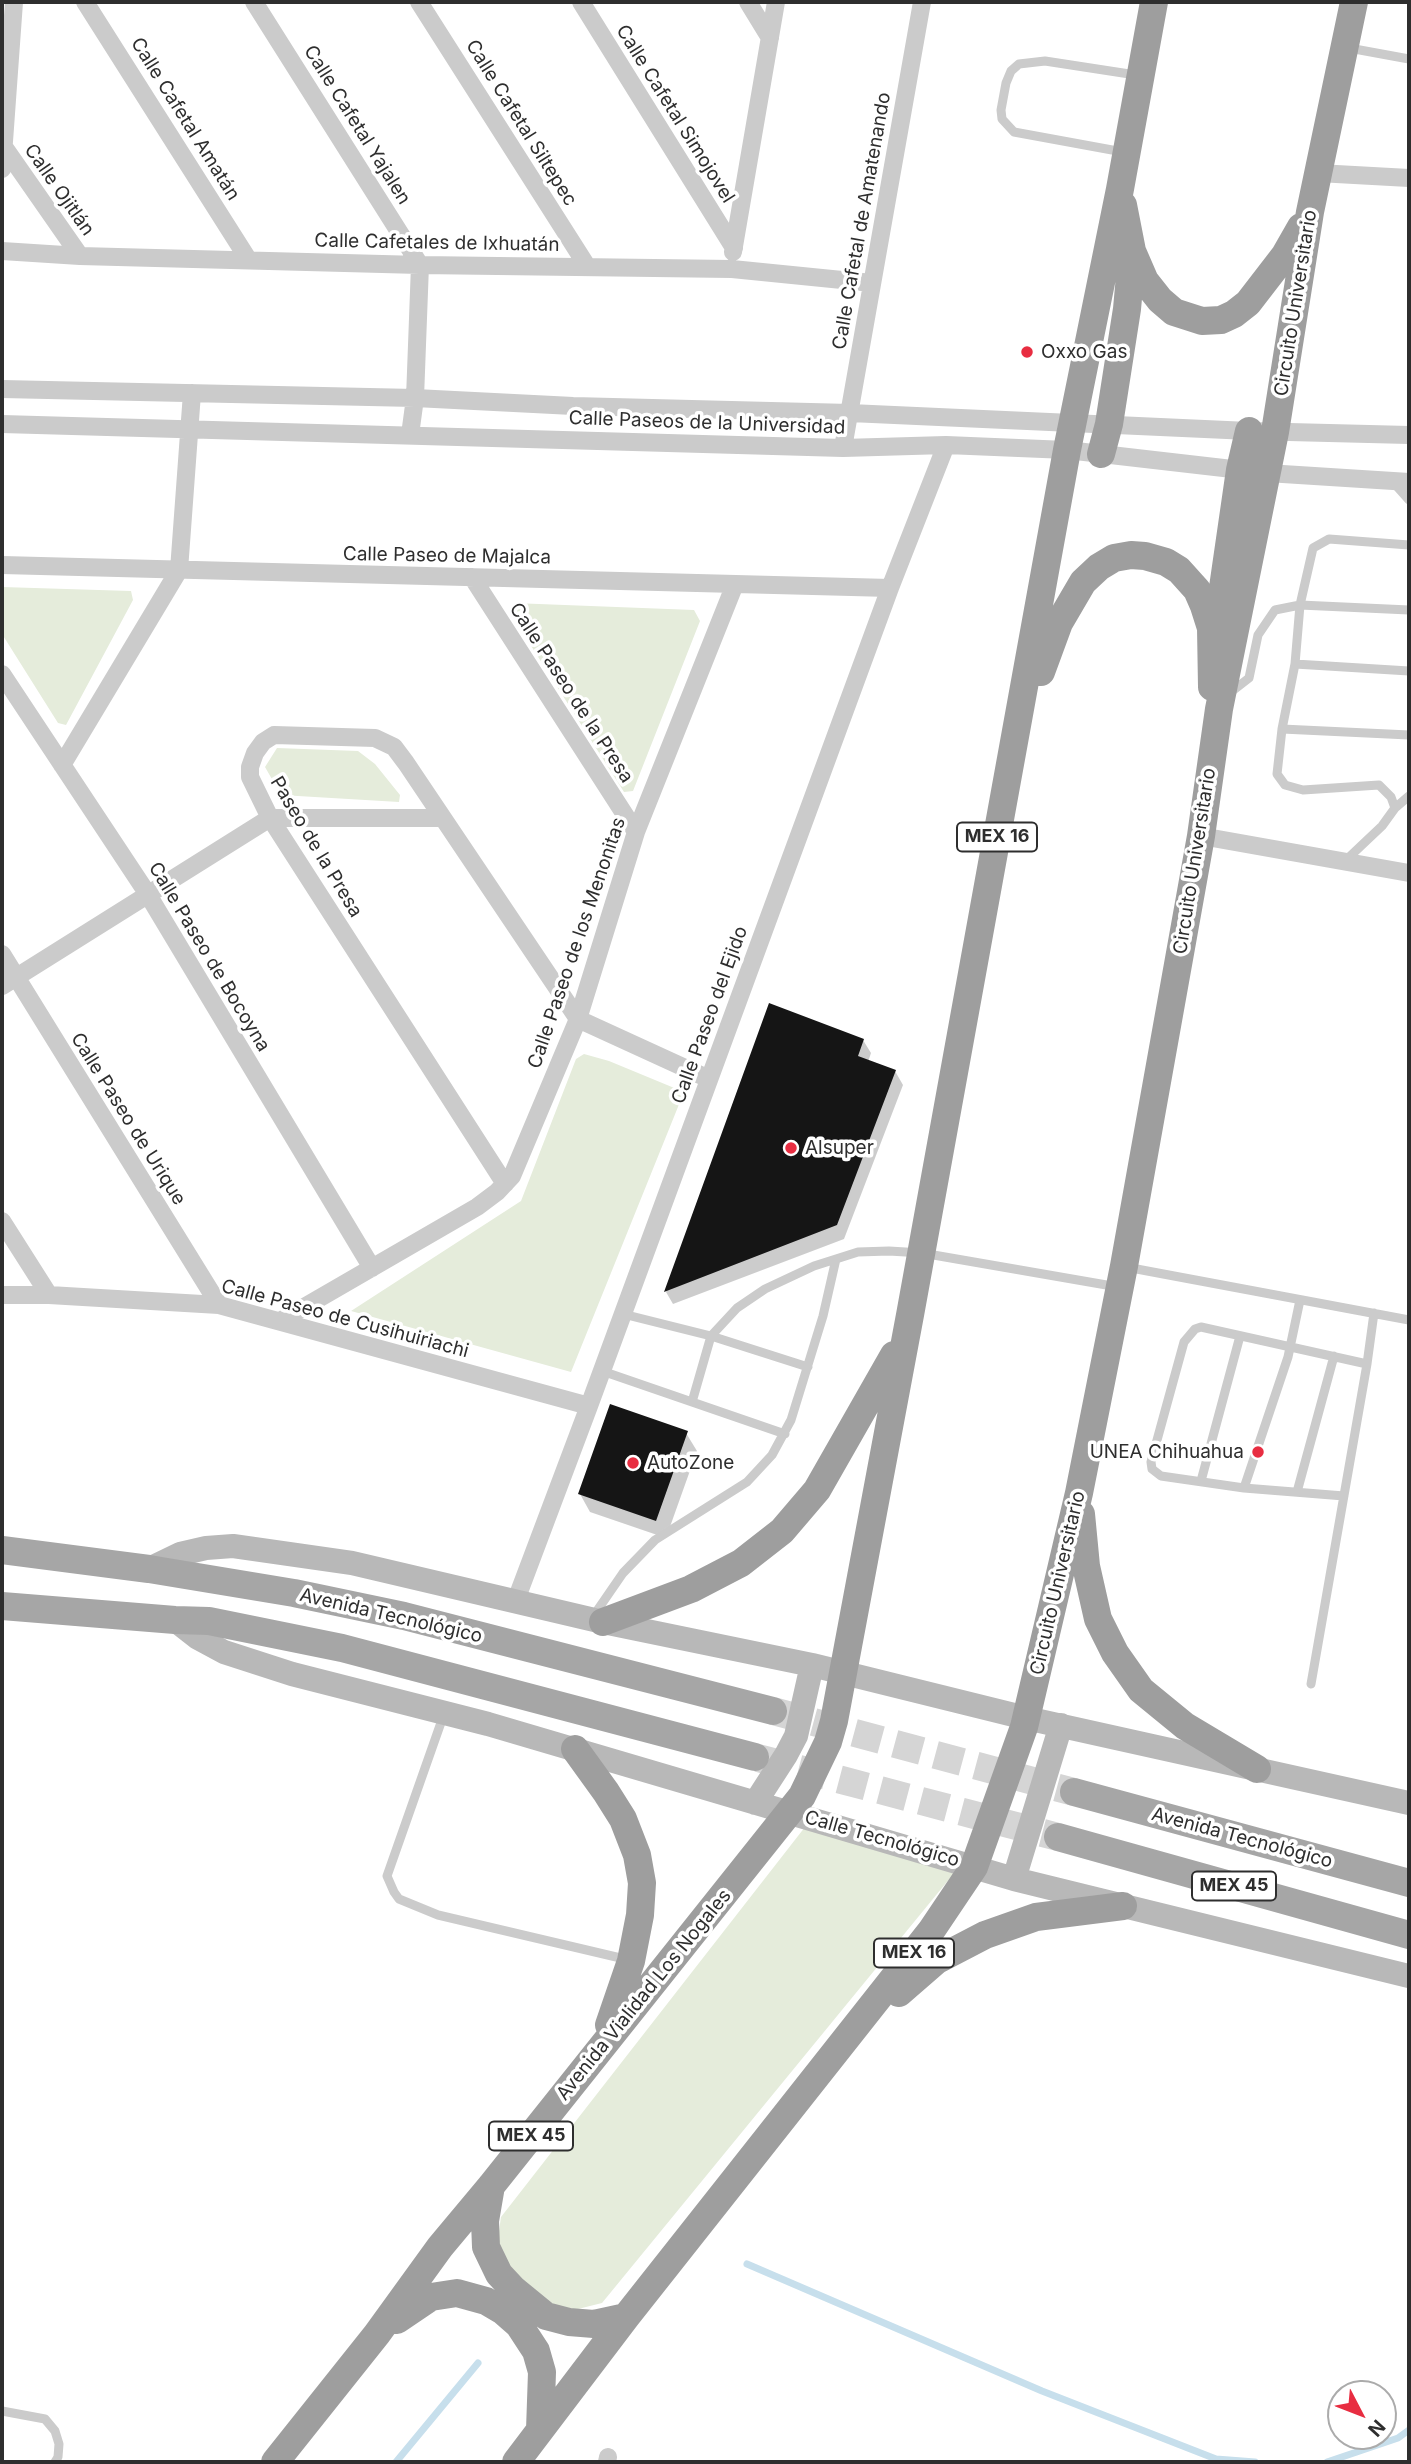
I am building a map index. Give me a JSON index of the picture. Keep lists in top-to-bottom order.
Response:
{
  "streets": {
    "highway": [
      "Circuito Universitario",
      "MEX 16",
      "MEX 45",
      "Avenida Vialidad Los Nogales"
    ],
    "main road": ["Avenida Tecnológico", "Calle Tecnológico"],
    "street": [
      "Calle Cafetal Simojovel",
      "Calle Cafetal Amatán",
      "Calle Cafetal Siltepec",
      "Calle Cafetal Yajalen",
      "Calle Ojitlán",
      "Calle Cafetal de Amatenando",
      "Calle Cafetales de Ixhuatán",
      "Calle Paseos de la Universidad",
      "Calle Paseo de Majalca",
      "Calle Paseo de la Presa",
      "Paseo de la Presa",
      "Calle Paseo de los Menonitas",
      "Calle Paseo de Bocoyna",
      "Calle Paseo del Ejido",
      "Calle Paseo de Urique",
      "Calle Paseo de Cusihuiriachi"
    ]
  },
  "crossings": [
    ["Calle Cafetal Amatán", "Calle Cafetales de Ixhuatán"],
    ["Calle Cafetal Siltepec", "Calle Cafetales de Ixhuatán"],
    ["Calle Cafetal Yajalen", "Calle Cafetales de Ixhuatán"],
    ["Calle Ojitlán", "Calle Cafetales de Ixhuatán"],
    ["Calle Cafetal de Amatenando", "Calle Cafetales de Ixhuatán"],
    ["Calle Cafetal de Amatenando", "Calle Paseos de la Universidad"],
    ["Circuito Universitario", "Calle Paseos de la Universidad"],
    ["Circuito Universitario", "MEX 16"],
    ["Calle Paseos de la Universidad", "MEX 16"],
    ["Calle Paseos de la Universidad", "Calle Paseo del Ejido"],
    ["Calle Paseo de Majalca", "Calle Paseo de la Presa"],
    ["Calle Paseo de Majalca", "Calle Paseo de los Menonitas"],
    ["Calle Paseo de Majalca", "Calle Paseo del Ejido"],
    ["Calle Paseo de la Presa", "Calle Paseo de los Menonitas"],
    ["MEX 16", "Calle Tecnológico"],
    ["MEX 16", "MEX 45"],
    ["MEX 16", "Avenida Vialidad Los Nogales"],
    ["Paseo de la Presa", "Calle Paseo de los Menonitas"],
    ["Calle Paseo de los Menonitas", "Calle Paseo de Bocoyna"],
    ["Calle Paseo de los Menonitas", "Calle Paseo de Cusihuiriachi"],
    ["Calle Paseo del Ejido", "Calle Paseo de Cusihuiriachi"],
    ["Calle Paseo de Urique", "Calle Paseo de Cusihuiriachi"],
    ["Calle Tecnológico", "MEX 45"],
    ["Calle Tecnológico", "Avenida Vialidad Los Nogales"]
  ],
  "places": [
    "Oxxo Gas",
    "Alsuper",
    "UNEA Chihuahua",
    "AutoZone"
  ],
  "north": "bottom right"
}
